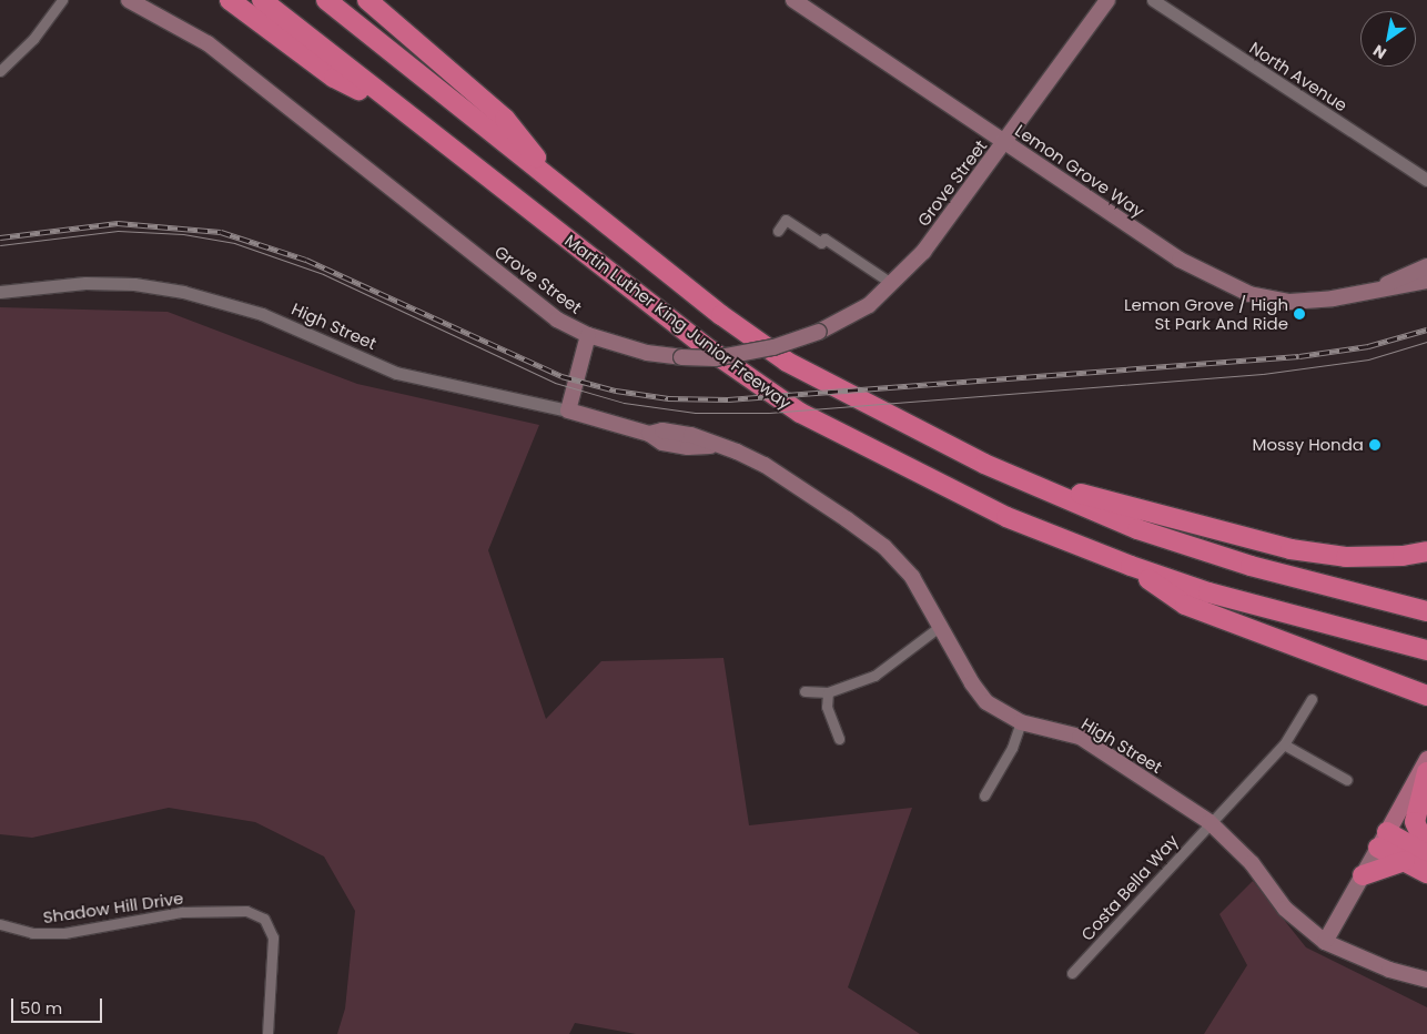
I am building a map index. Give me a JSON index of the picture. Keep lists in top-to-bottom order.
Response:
{
  "streets": {
    "highway": ["Martin Luther King Junior Freeway"],
    "main road": ["Lemon Grove Way", "Grove Street", "High Street"],
    "street": ["North Avenue", "Costa Bella Way", "Shadow Hill Drive"]
  },
  "crossings": [
    ["Lemon Grove Way", "Grove Street"],
    ["High Street", "Costa Bella Way"]
  ],
  "places": ["Lemon Grove / High St Park And Ride", "Mossy Honda"],
  "scale_bar": "50 m",
  "north": "bottom left"
}
